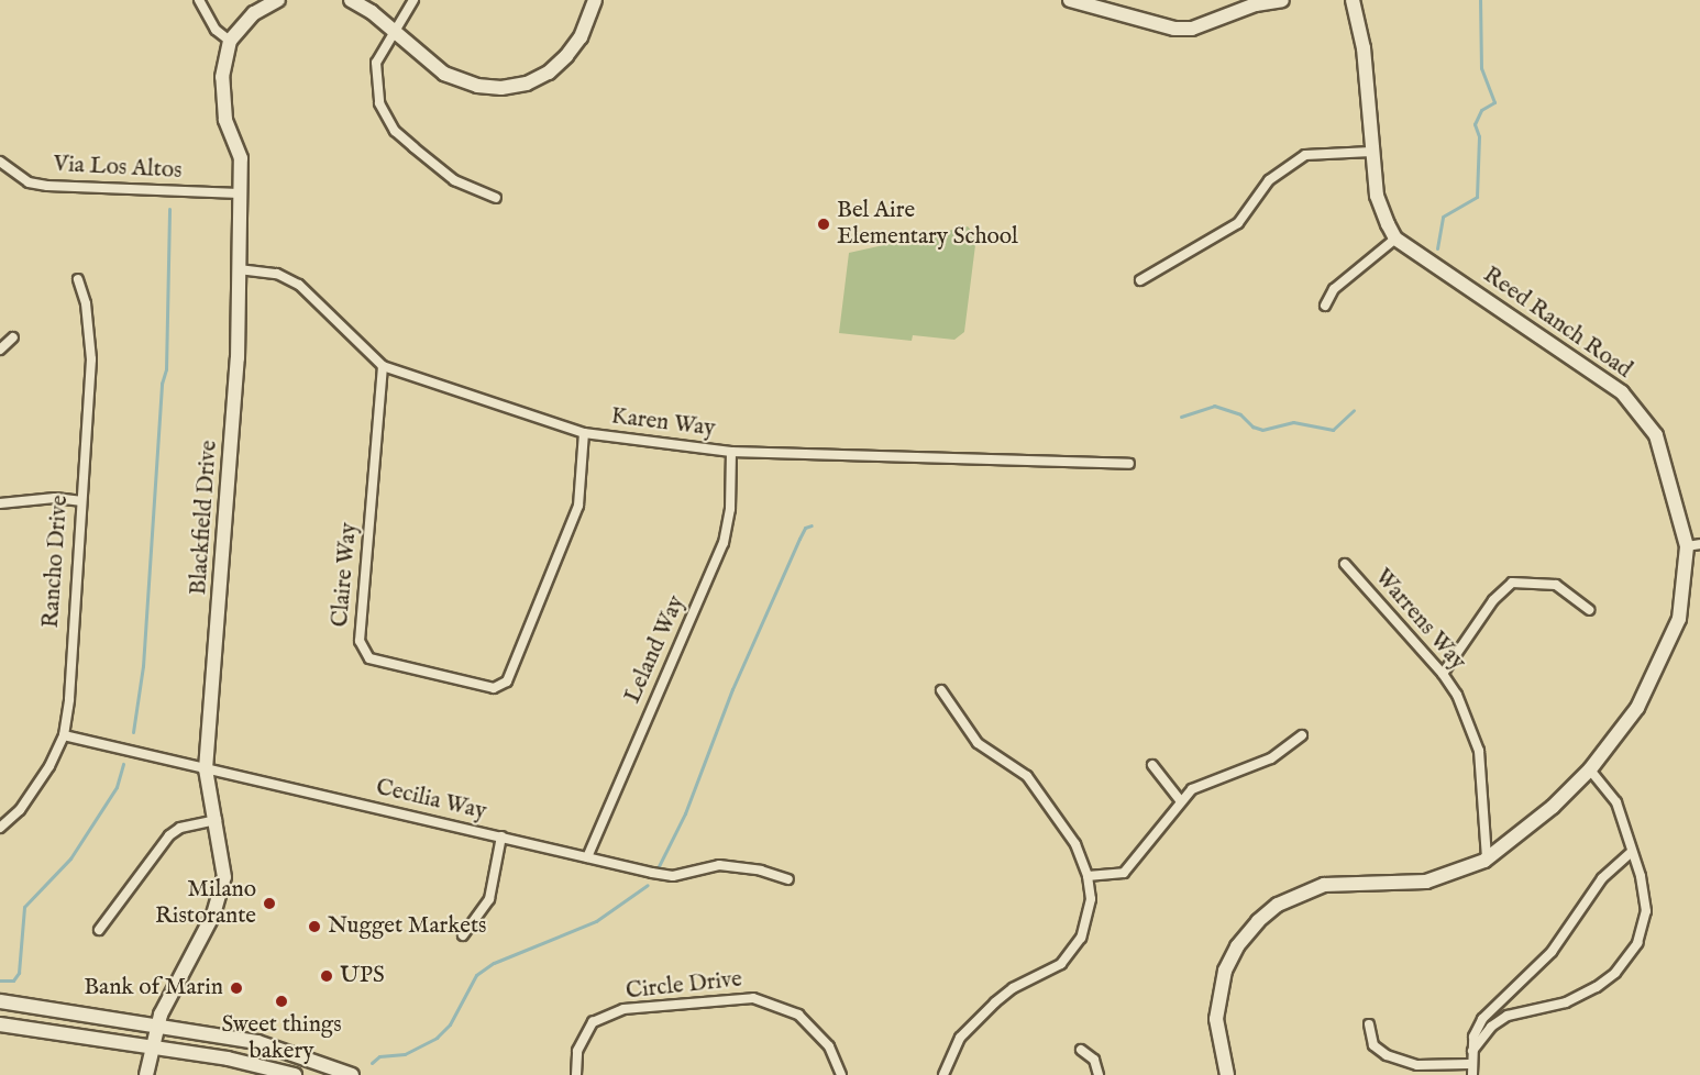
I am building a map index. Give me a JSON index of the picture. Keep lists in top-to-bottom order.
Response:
{
  "streets": {
    "street": [
      "Via Los Altos",
      "Reed Ranch Road",
      "Karen Way",
      "Blackfield Drive",
      "Rancho Drive",
      "Claire Way",
      "Warrens Way",
      "Leland Way",
      "Cecilia Way",
      "Circle Drive"
    ]
  },
  "crossings": [
    ["Via Los Altos", "Blackfield Drive"],
    ["Reed Ranch Road", "Warrens Way"],
    ["Karen Way", "Blackfield Drive"],
    ["Karen Way", "Claire Way"],
    ["Karen Way", "Leland Way"],
    ["Blackfield Drive", "Cecilia Way"],
    ["Rancho Drive", "Cecilia Way"],
    ["Leland Way", "Cecilia Way"]
  ],
  "places": [
    "Bel Aire Elementary School",
    "Milano Ristorante",
    "Nugget Markets",
    "UPS",
    "Bank of Marin",
    "Sweet things bakery"
  ]
}
